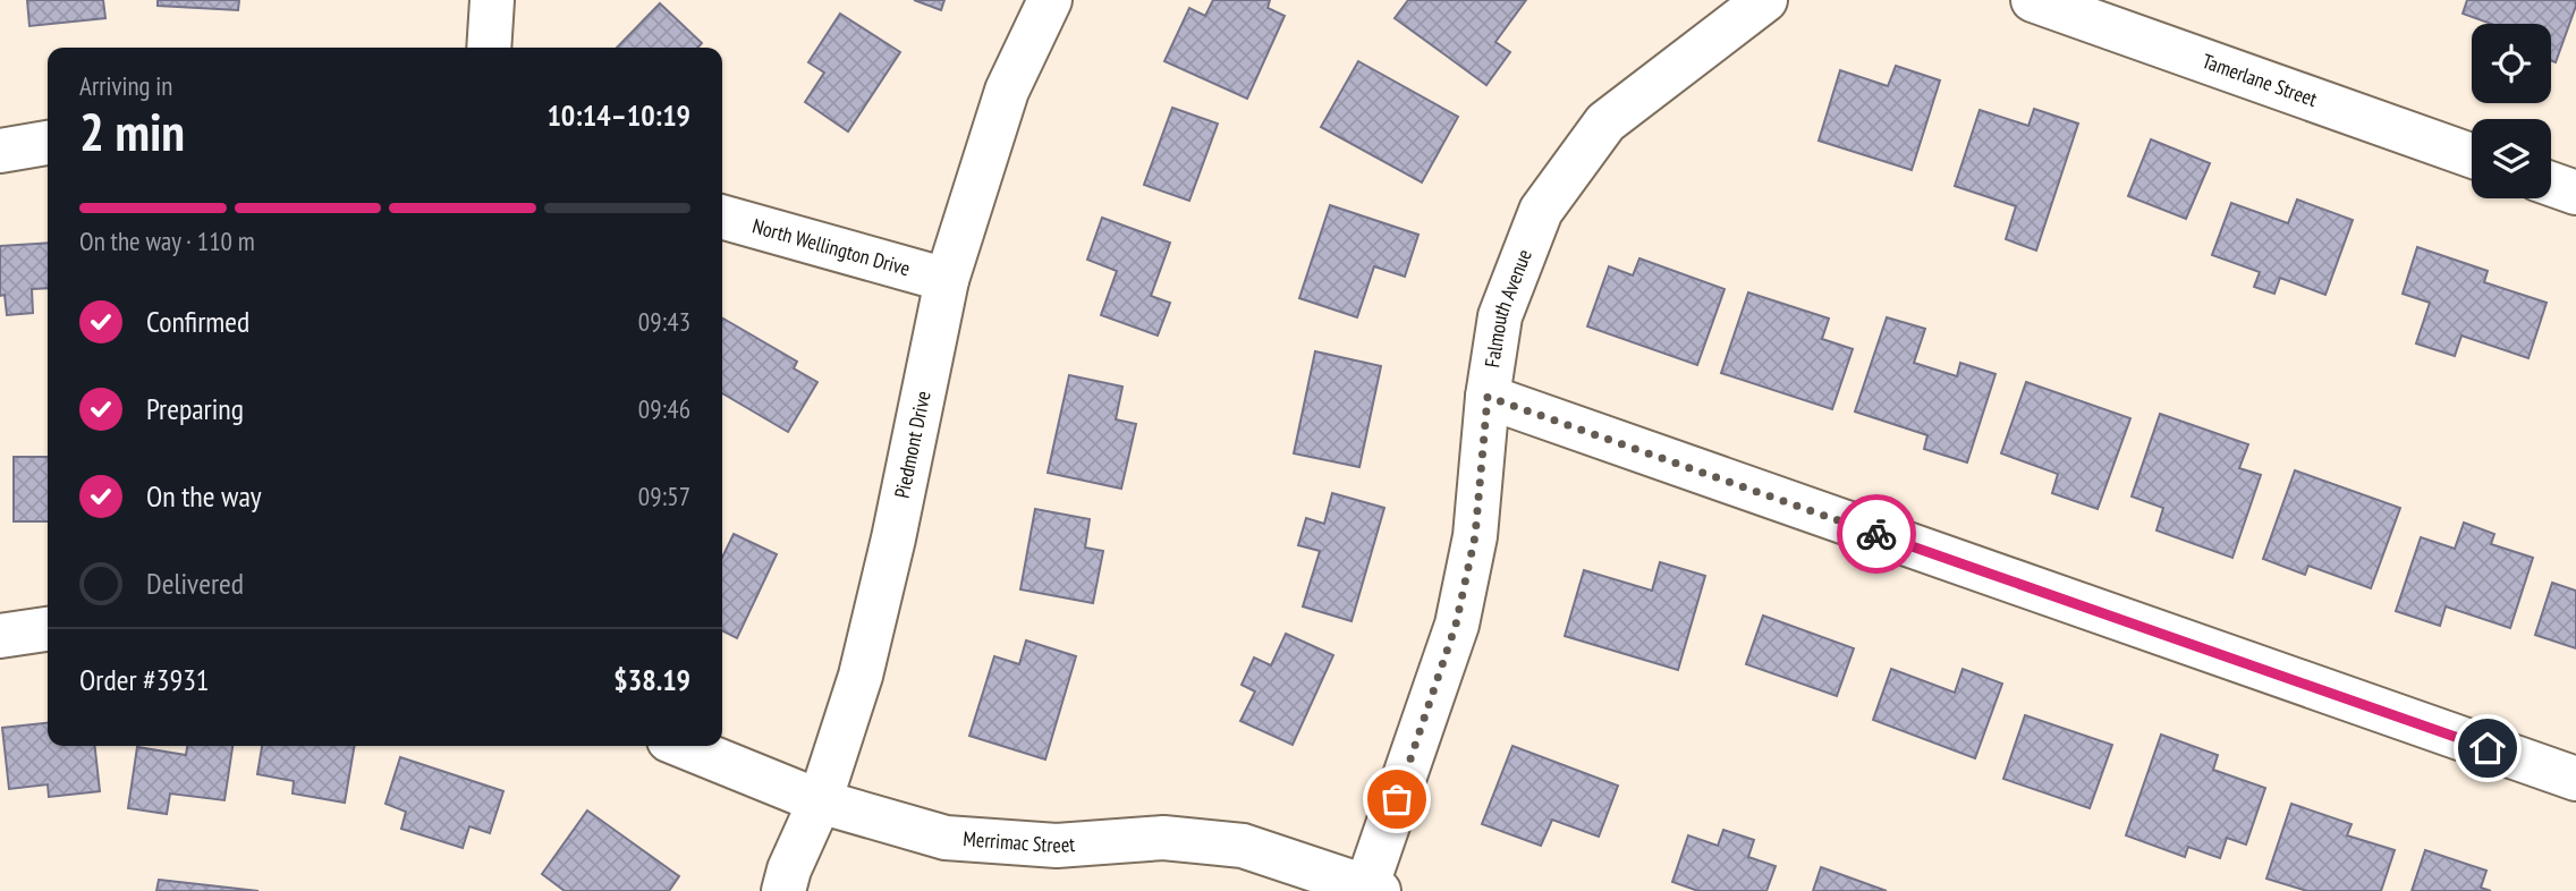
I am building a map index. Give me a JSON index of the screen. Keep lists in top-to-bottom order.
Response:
{
  "streets": {
    "street": [
      "Tamerlane Street",
      "North Wellington Drive",
      "Falmouth Avenue",
      "Piedmont Drive",
      "Merrimac Street"
    ]
  },
  "crossings": [
    ["North Wellington Drive", "Piedmont Drive"],
    ["Falmouth Avenue", "Merrimac Street"],
    ["Piedmont Drive", "Merrimac Street"]
  ],
  "page": {
    "heading": ["2 min", "Arriving in", "10:14–10:19"],
    "panel": ["Order #3931", "$38.19"],
    "bar": "On the way · 110 m",
    "list": [
      ["Confirmed", "09:43"],
      ["Preparing", "09:46"],
      ["On the way", "09:57"],
      "Delivered"
    ]
  }
}
